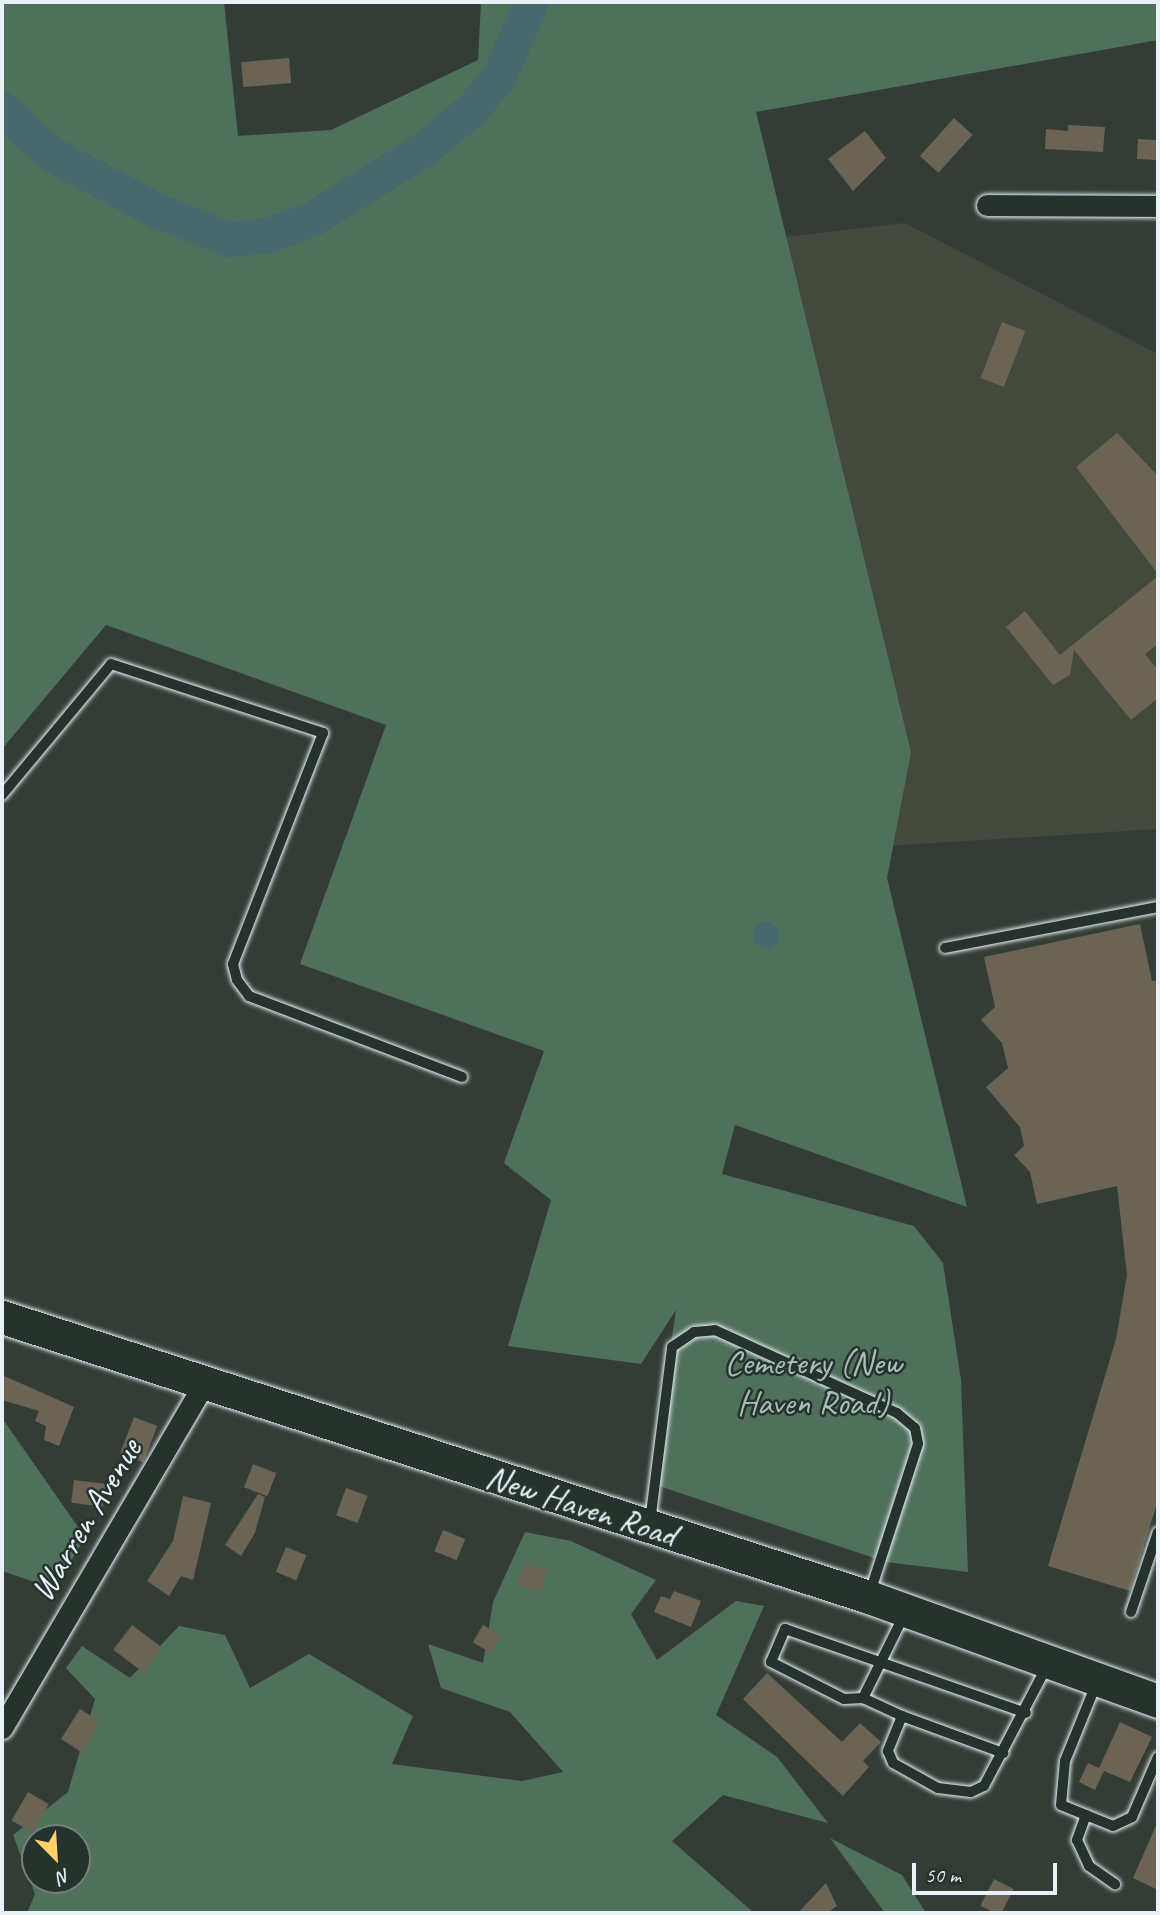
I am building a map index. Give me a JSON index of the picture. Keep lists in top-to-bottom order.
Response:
{
  "streets": {
    "main road": ["New Haven Road"],
    "street": ["Warren Avenue"]
  },
  "crossings": [
    ["New Haven Road", "Warren Avenue"]
  ],
  "parks": ["Cemetery (New Haven Road)"],
  "scale_bar": "50 m",
  "north": "bottom right"
}
